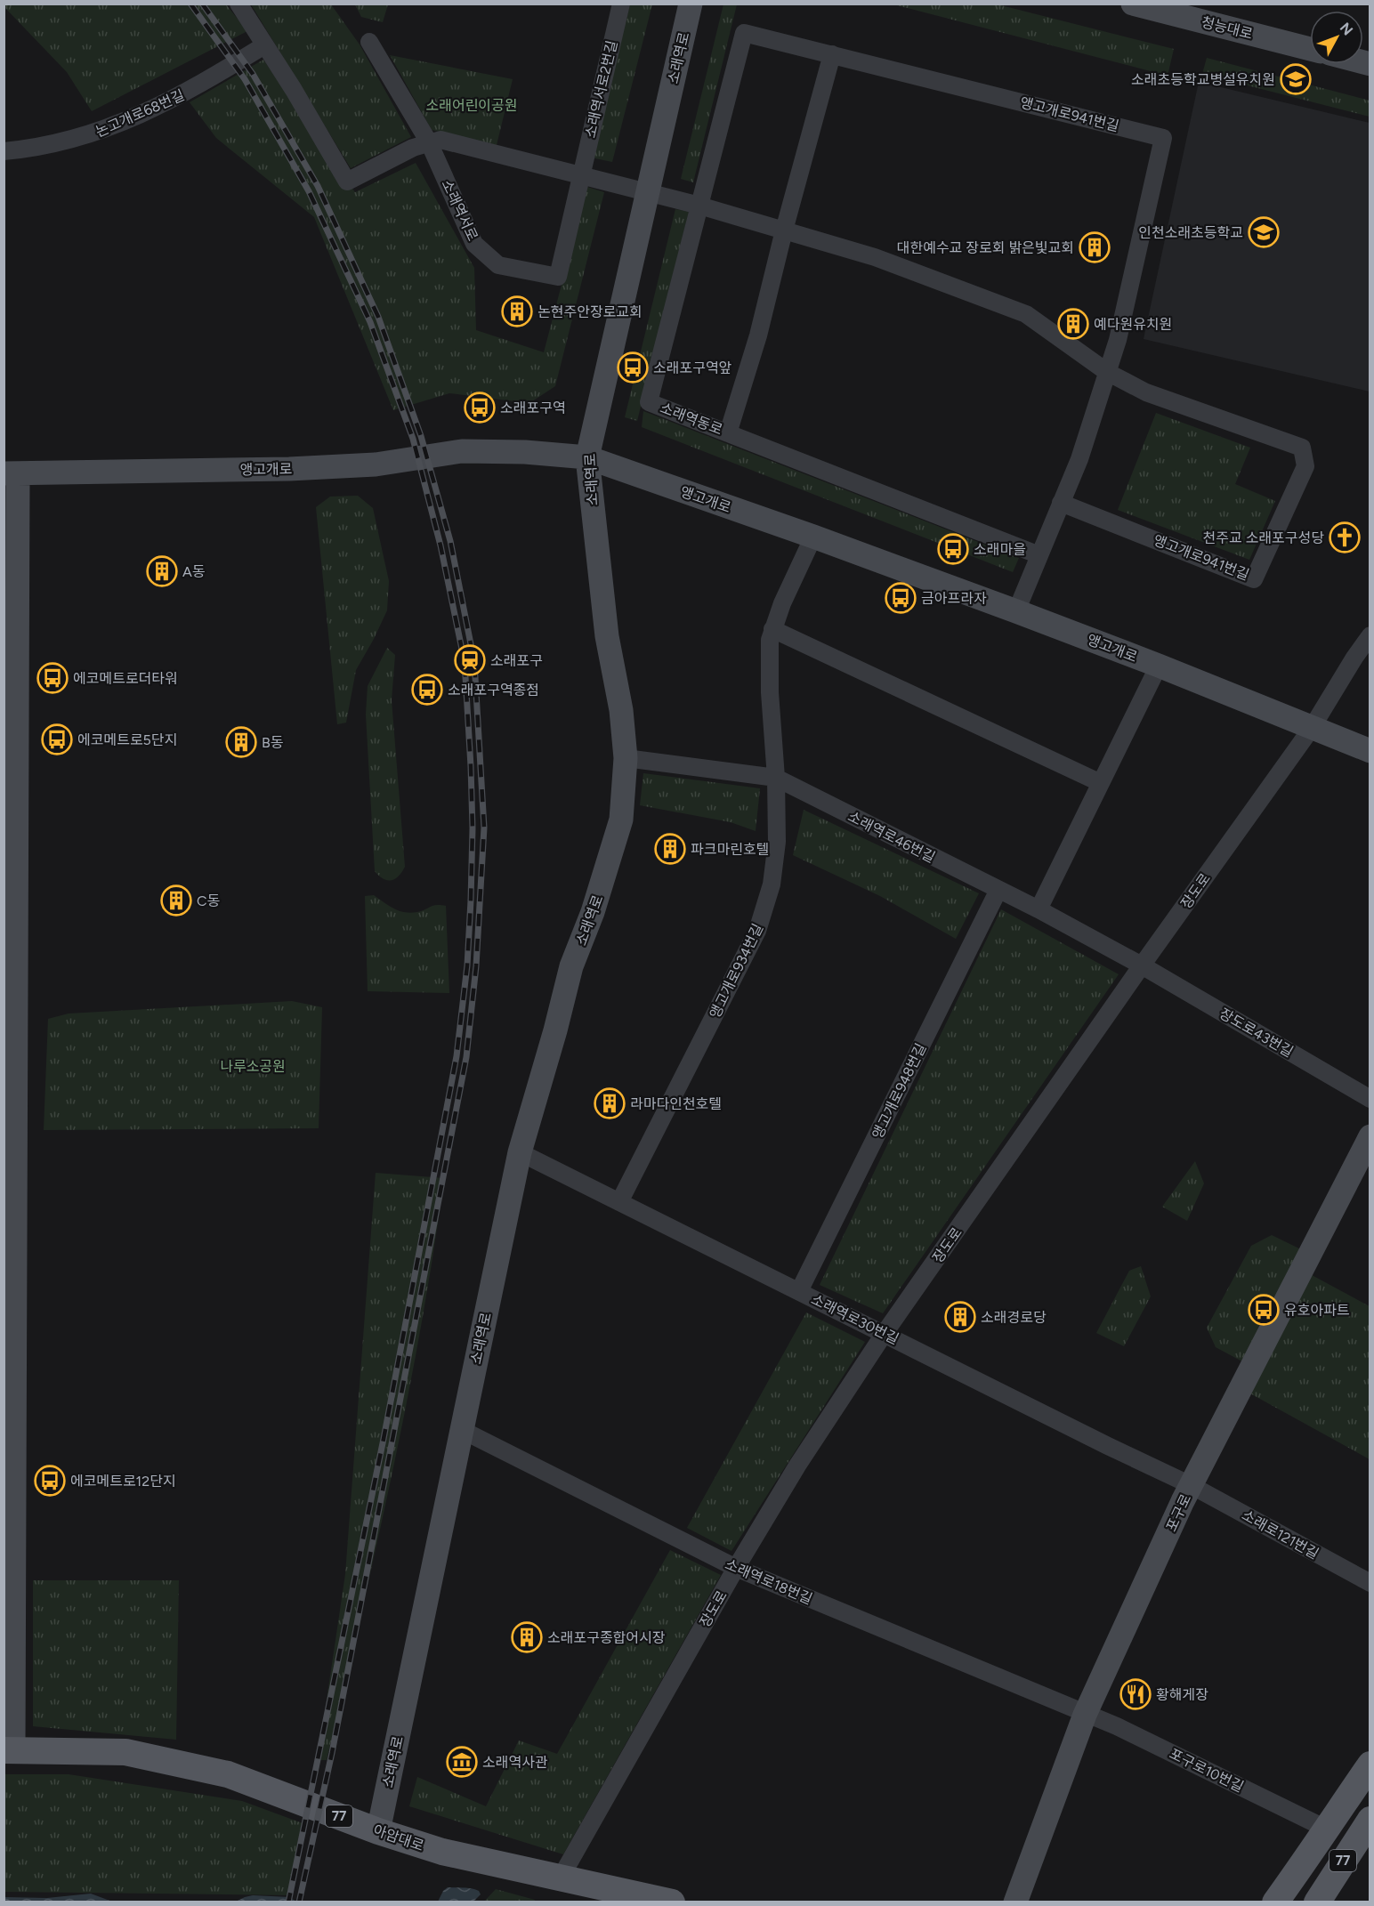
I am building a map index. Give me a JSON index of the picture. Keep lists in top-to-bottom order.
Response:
{
  "streets": {
    "main road": ["77", "아암대로"],
    "street": [
      "청능대로",
      "소래역로",
      "소래역서로2번길",
      "논고개로68번길",
      "앵고개로941번길",
      "소래역서로",
      "소래역동로",
      "앵고개로",
      "소래역로46번길",
      "장도로",
      "앵고개로934번길",
      "장도로43번길",
      "앵고개로948번길",
      "소래역로30번길",
      "포구로",
      "소래로121번길",
      "소래역로18번길",
      "포구로10번길"
    ]
  },
  "crossings": [
    ["소래역로", "앵고개로"],
    ["소래역로", "소래역로46번길"],
    ["소래역로", "소래역로30번길"],
    ["소래역로", "소래역로18번길"],
    ["소래역로", "아암대로"],
    ["소래역서로2번길", "소래역서로"],
    ["앵고개로941번길", "소래역동로"],
    ["앵고개로941번길", "앵고개로"],
    ["앵고개로", "장도로"],
    ["앵고개로", "앵고개로934번길"],
    ["소래역로46번길", "장도로"],
    ["소래역로46번길", "앵고개로934번길"],
    ["소래역로46번길", "장도로43번길"],
    ["소래역로46번길", "앵고개로948번길"],
    ["장도로", "장도로43번길"],
    ["장도로", "소래역로30번길"],
    ["장도로", "소래역로18번길"],
    ["장도로", "아암대로"],
    ["앵고개로934번길", "소래역로30번길"],
    ["앵고개로948번길", "소래역로30번길"],
    ["소래역로30번길", "포구로"],
    ["소래역로30번길", "소래로121번길"],
    ["포구로", "소래로121번길"],
    ["포구로", "소래역로18번길"],
    ["포구로", "포구로10번길"],
    ["소래역로18번길", "포구로10번길"]
  ],
  "parks": ["소래어린이공원", "나루소공원"],
  "places": {
    "school or university": ["소래초등학교병설유치원", "인천소래초등학교"],
    "building": [
      "대한예수교 장로회 밝은빛교회",
      "논현주안장로교회",
      "예다원유치원",
      "A동",
      "B동",
      "파크마린호텔",
      "C동",
      "라마다인천호텔",
      "소래경로당",
      "소래포구종합어시장"
    ],
    "bus stop": [
      "소래포구역앞",
      "소래포구역",
      "소래마을",
      "금아프라자",
      "에코메트로더타워",
      "소래포구역종점",
      "에코메트로5단지",
      "유호아파트",
      "에코메트로12단지"
    ],
    "church": ["천주교 소래포구성당"],
    "station": ["소래포구"],
    "restaurant": ["황해게장"],
    "museum": ["소래역사관"]
  },
  "north": "top right"
}
